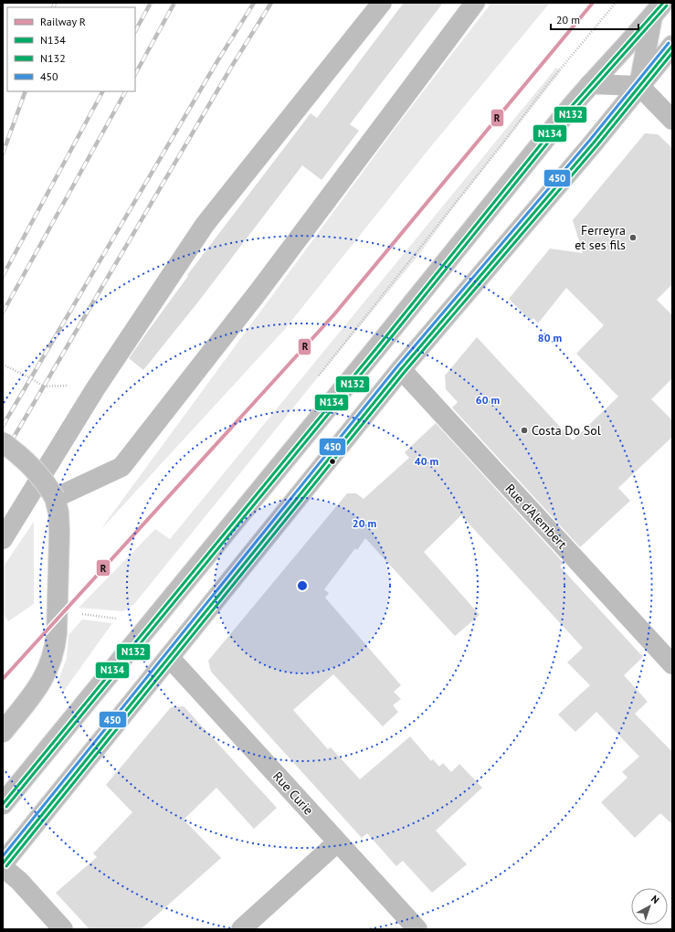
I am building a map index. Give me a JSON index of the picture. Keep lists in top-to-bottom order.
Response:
{
  "streets": {
    "main road": ["Rue d'Alembert", "Rue Curie"]
  },
  "places": ["Ferreyra et ses fils", "Costa Do Sol"],
  "lines": [
    "rail line R",
    "transit line N134",
    "transit line N132",
    "transit line 450"
  ],
  "legend": [
    "Railway R",
    "N134",
    "N132",
    "450"
  ],
  "scale_bar": "20 m",
  "north": "top right",
  "rings": [
    "80 m",
    "60 m",
    "40 m",
    "20 m"
  ]
}
